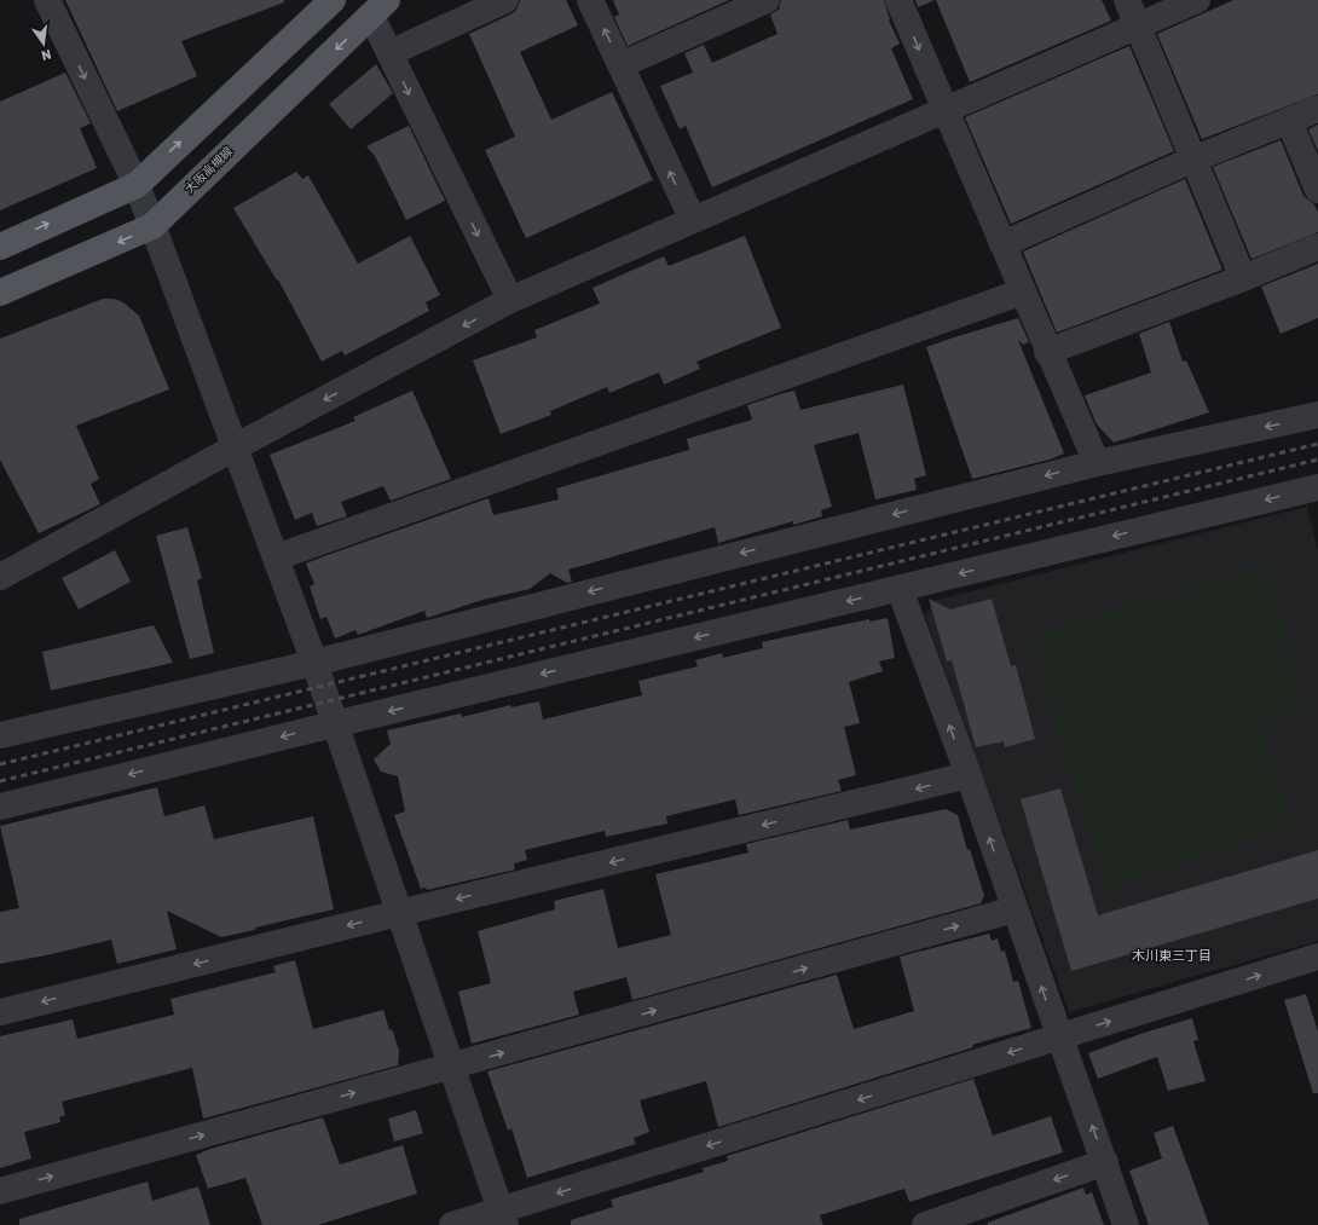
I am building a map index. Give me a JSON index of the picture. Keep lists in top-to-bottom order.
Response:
{
  "streets": {
    "main road": ["大阪高槻線"]
  },
  "districts": ["木川東三丁目"],
  "north": "bottom"
}
